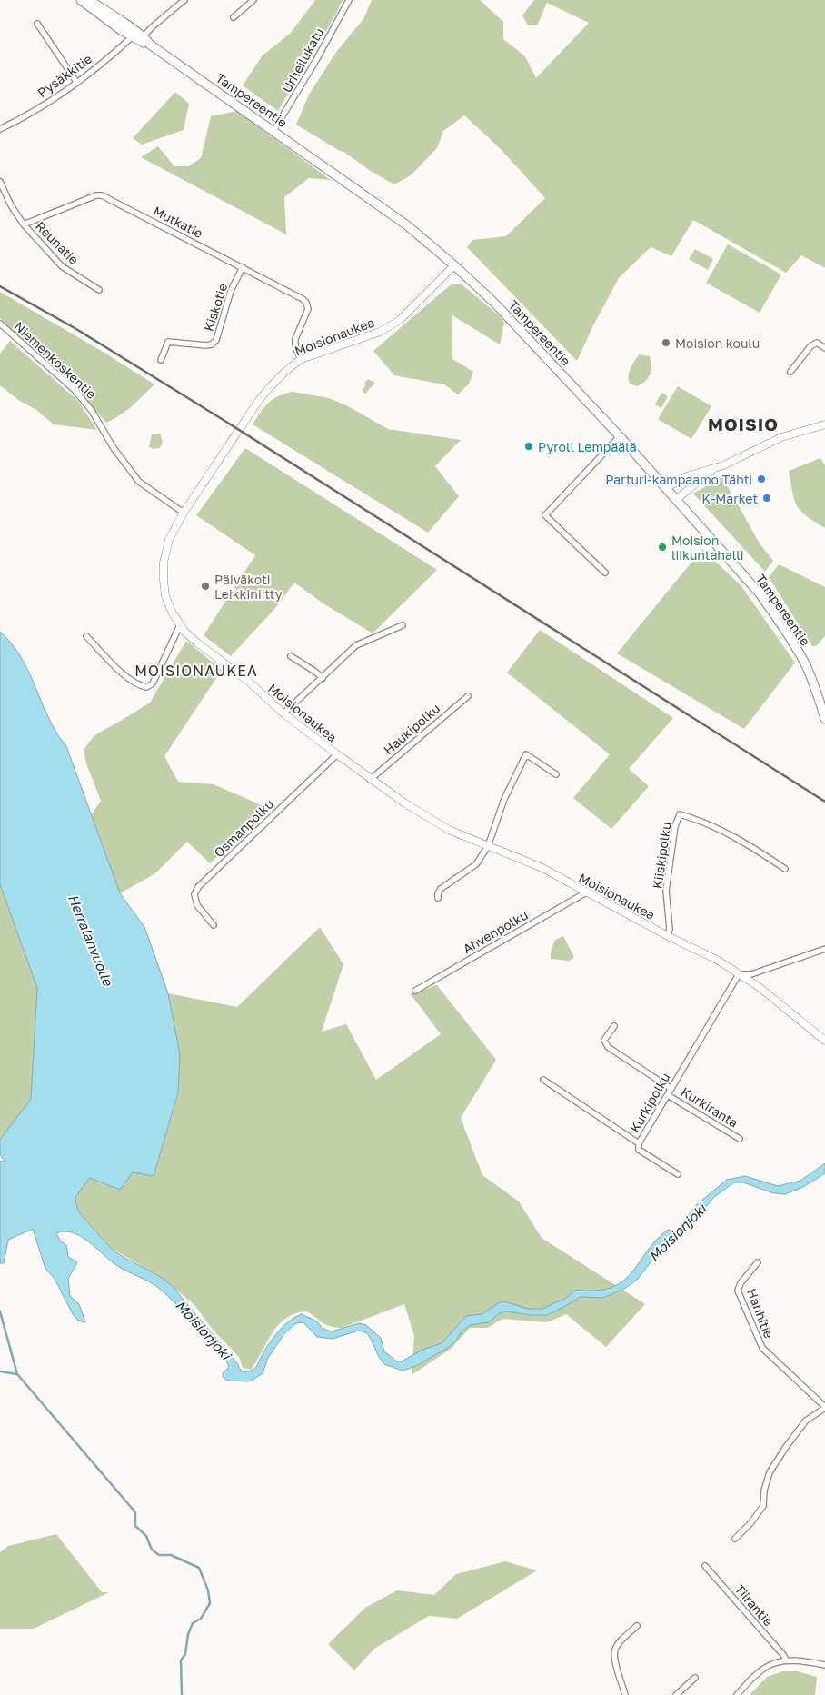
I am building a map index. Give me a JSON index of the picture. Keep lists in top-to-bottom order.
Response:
{
  "streets": {
    "main road": ["Tampereentie"],
    "street": [
      "Urheilukatu",
      "Pysäkkitie",
      "Mutkatie",
      "Reunatie",
      "Kiskotie",
      "Moisionaukea",
      "Niemenkoskentie",
      "Haukipolku",
      "Osmanpolku",
      "Kiiskipolku",
      "Ahvenpolku",
      "Kurkipolku",
      "Kurkiranta",
      "Hanhitie",
      "Tiirantie"
    ]
  },
  "crossings": [
    ["Urheilukatu", "Tampereentie"],
    ["Pysäkkitie", "Tampereentie"],
    ["Tampereentie", "Moisionaukea"],
    ["Mutkatie", "Reunatie"],
    ["Mutkatie", "Kiskotie"],
    ["Mutkatie", "Moisionaukea"],
    ["Moisionaukea", "Niemenkoskentie"],
    ["Moisionaukea", "Haukipolku"],
    ["Moisionaukea", "Osmanpolku"],
    ["Moisionaukea", "Kiiskipolku"],
    ["Moisionaukea", "Ahvenpolku"],
    ["Moisionaukea", "Kurkipolku"],
    ["Kurkipolku", "Kurkiranta"]
  ],
  "districts": ["MOISIO", "MOISIONAUKEA"],
  "water": ["Herralanvuolle", "Moisionjoki"],
  "places": [
    "Moision koulu",
    "Pyroll Lempäälä",
    "Parturi-kampaamo Tähti",
    "K-Market",
    "Moision liikuntahalli",
    "Päiväkoti Leikkiniitty"
  ]
}
